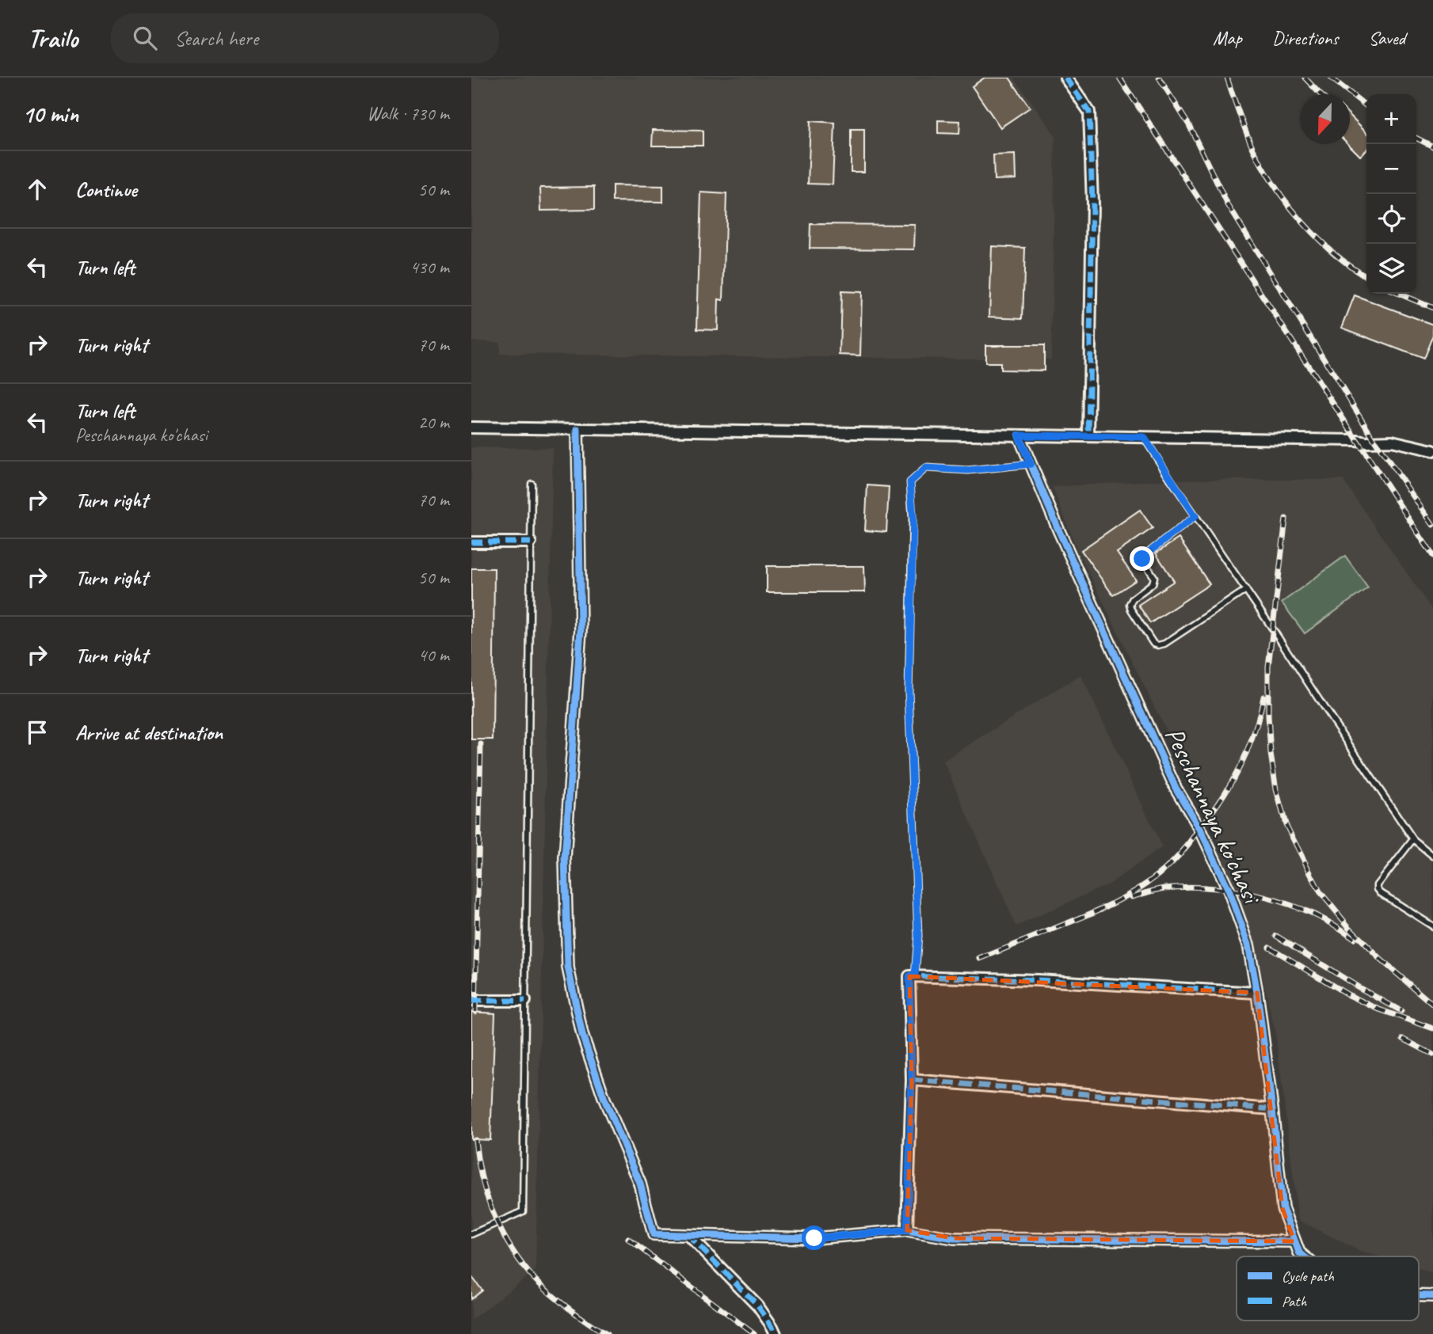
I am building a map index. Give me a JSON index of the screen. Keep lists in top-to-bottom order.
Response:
{
  "streets": {
    "street": ["Peschannaya ko'chasi"]
  },
  "legend": ["Cycle path", "Path"],
  "north": "bottom",
  "page": {
    "header": "Trailo",
    "search": "Search here",
    "nav": ["Map", "Directions", "Saved"],
    "heading": ["10 min", "Walk · 730 m"],
    "map_buttons": ["+", "−"],
    "list": [
      ["Continue", "50 m"],
      ["Turn left", "430 m"],
      ["Turn right", "70 m"],
      ["Turn left", "Peschannaya ko'chasi", "20 m"],
      ["Turn right", "70 m"],
      ["Turn right", "50 m"],
      ["Turn right", "40 m"],
      "Arrive at destination"
    ]
  }
}
